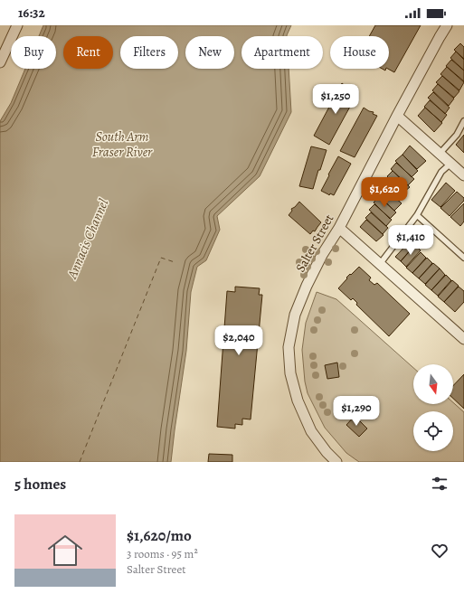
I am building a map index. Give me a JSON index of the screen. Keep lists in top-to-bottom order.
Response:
{
  "streets": {
    "street": ["Salter Street"]
  },
  "water": ["South Arm Fraser River", "Annacis Channel"],
  "north": "bottom",
  "page": {
    "status": "16:32",
    "chip": [
      "Buy",
      "Rent",
      "Filters",
      "New",
      "Apartment",
      "House"
    ],
    "price": [
      "$1,250",
      "$1,620",
      "$1,410",
      "$2,040",
      "$1,290"
    ],
    "heading": "5 homes",
    "list": [
      {
        "name": "$1,620/mo",
        "note": "3 rooms · 95 m² · Salter Street"
      }
    ]
  }
}
